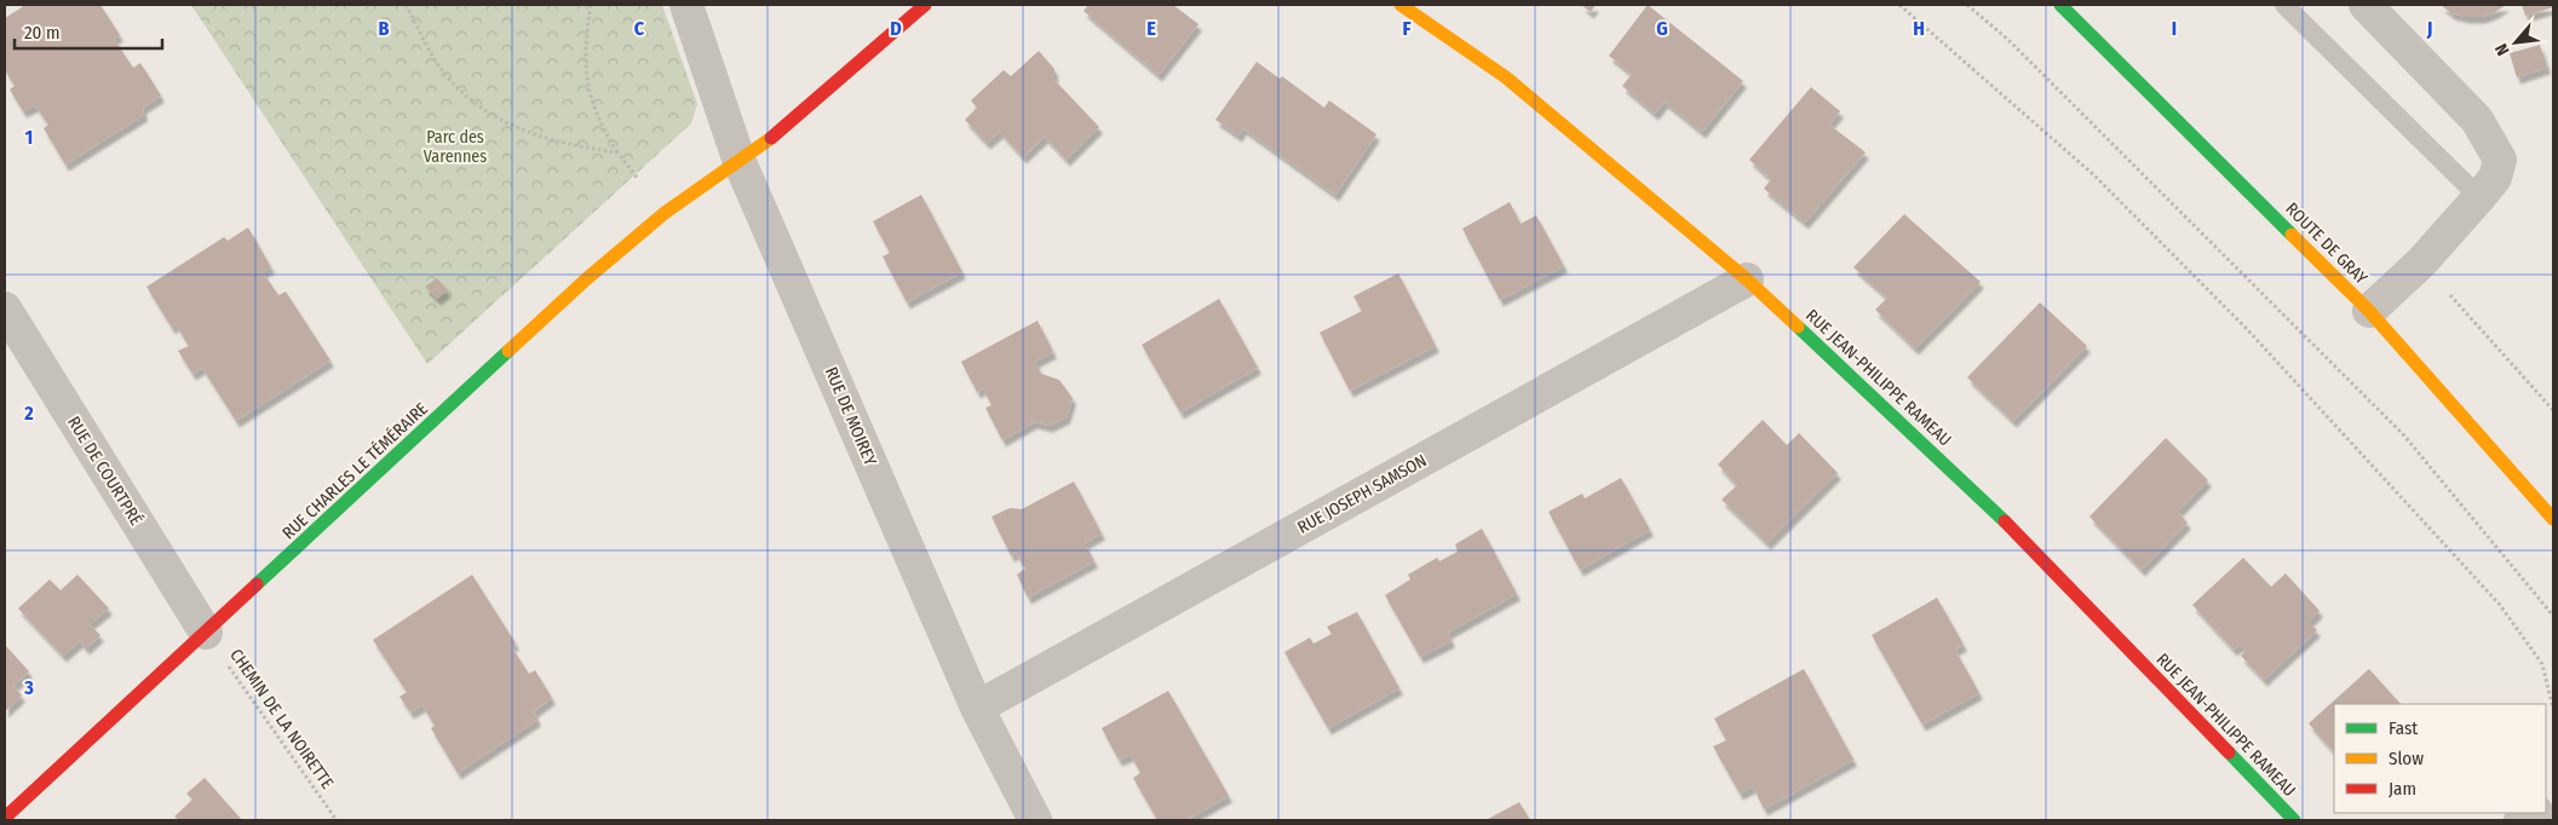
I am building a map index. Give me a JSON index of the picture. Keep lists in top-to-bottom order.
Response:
{
  "streets": {
    "street": [
      "ROUTE DE GRAY",
      "RUE JEAN-PHILIPPE RAMEAU",
      "RUE DE MOIREY",
      "RUE DE COURTPRÉ",
      "RUE CHARLES LE TÉMÉRAIRE",
      "RUE JOSEPH SAMSON"
    ],
    "path": ["CHEMIN DE LA NOIRETTE"]
  },
  "crossings": [
    ["RUE JEAN-PHILIPPE RAMEAU", "RUE JOSEPH SAMSON"],
    ["RUE DE MOIREY", "RUE CHARLES LE TÉMÉRAIRE"],
    ["RUE DE MOIREY", "RUE JOSEPH SAMSON"],
    ["RUE DE COURTPRÉ", "RUE CHARLES LE TÉMÉRAIRE"],
    ["RUE DE COURTPRÉ", "CHEMIN DE LA NOIRETTE"],
    ["RUE CHARLES LE TÉMÉRAIRE", "CHEMIN DE LA NOIRETTE"]
  ],
  "parks": ["Parc des Varennes"],
  "legend": ["Fast", "Slow", "Jam"],
  "scale_bar": "20 m",
  "north": "bottom left",
  "grid": {
    "columns": [
      "B",
      "C",
      "D",
      "E",
      "F",
      "G",
      "H",
      "I",
      "J"
    ],
    "rows": ["1", "2", "3"]
  }
}
